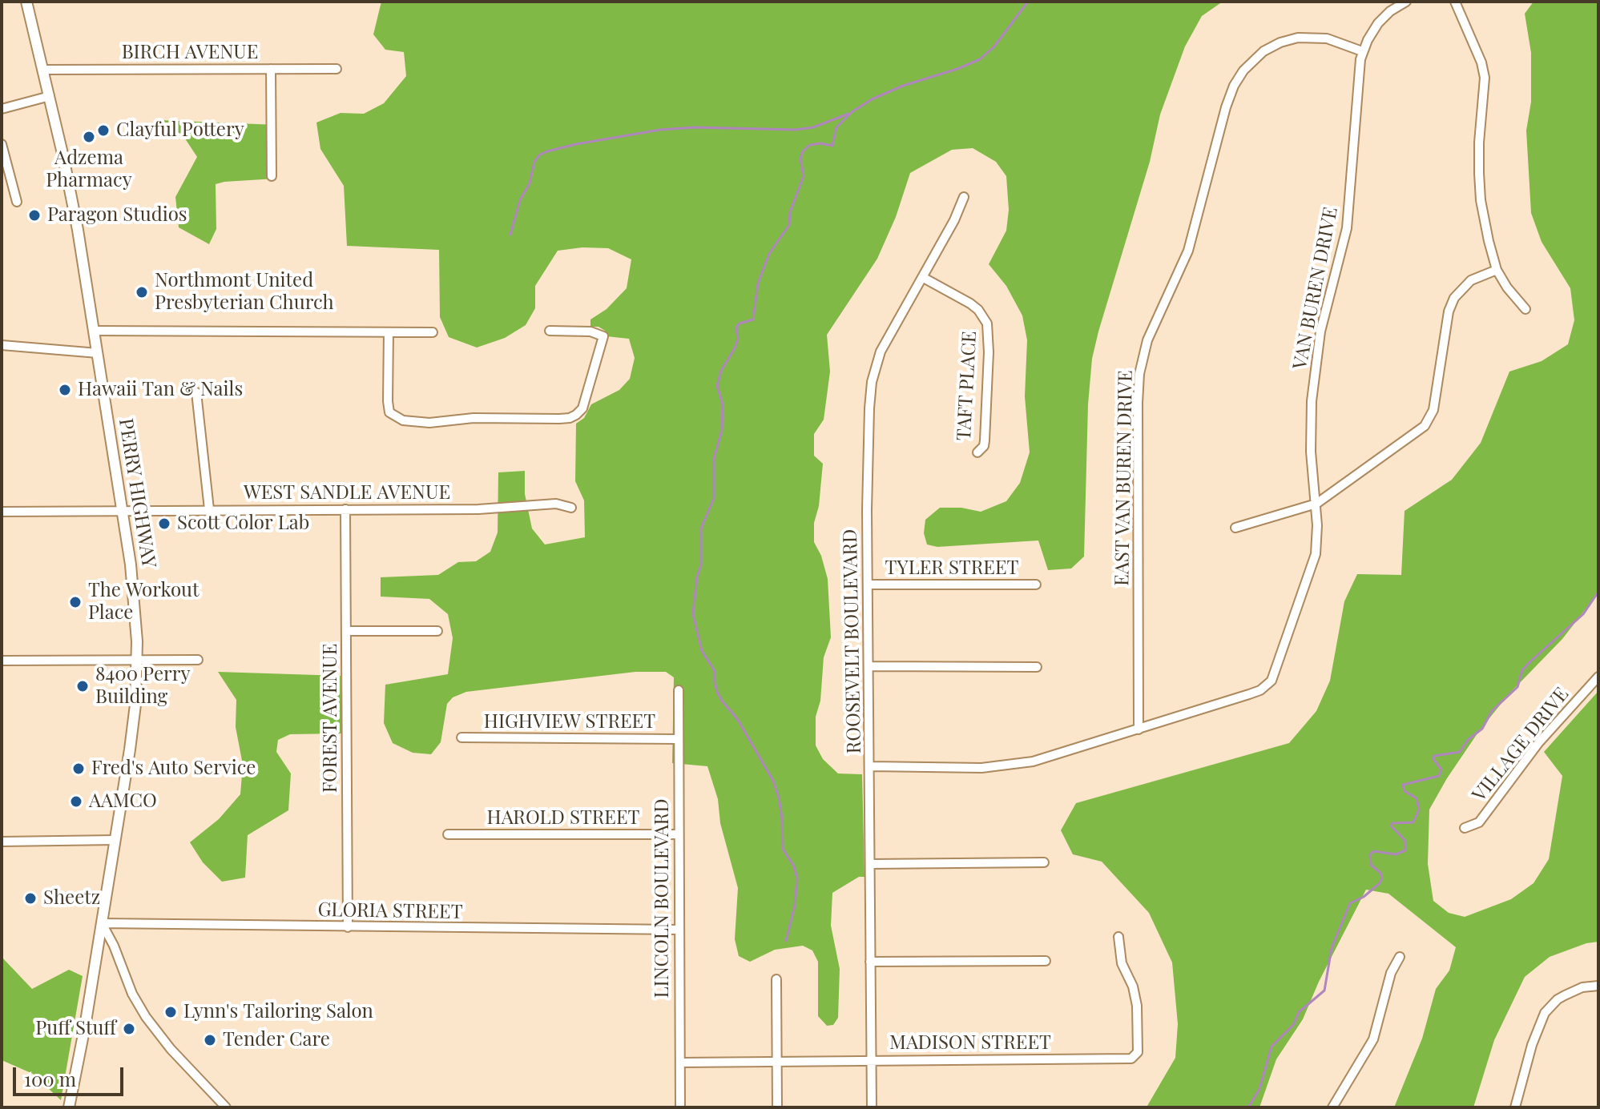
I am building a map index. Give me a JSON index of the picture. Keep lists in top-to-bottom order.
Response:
{
  "streets": {
    "main road": ["PERRY HIGHWAY"],
    "street": [
      "BIRCH AVENUE",
      "VAN BUREN DRIVE",
      "TAFT PLACE",
      "EAST VAN BUREN DRIVE",
      "WEST SANDLE AVENUE",
      "TYLER STREET",
      "ROOSEVELT BOULEVARD",
      "FOREST AVENUE",
      "HIGHVIEW STREET",
      "VILLAGE DRIVE",
      "HAROLD STREET",
      "LINCOLN BOULEVARD",
      "GLORIA STREET",
      "MADISON STREET"
    ]
  },
  "crossings": [
    ["BIRCH AVENUE", "PERRY HIGHWAY"],
    ["VAN BUREN DRIVE", "EAST VAN BUREN DRIVE"],
    ["VAN BUREN DRIVE", "ROOSEVELT BOULEVARD"],
    ["TAFT PLACE", "ROOSEVELT BOULEVARD"],
    ["PERRY HIGHWAY", "WEST SANDLE AVENUE"],
    ["PERRY HIGHWAY", "GLORIA STREET"],
    ["WEST SANDLE AVENUE", "FOREST AVENUE"],
    ["TYLER STREET", "ROOSEVELT BOULEVARD"],
    ["ROOSEVELT BOULEVARD", "MADISON STREET"],
    ["FOREST AVENUE", "GLORIA STREET"],
    ["HIGHVIEW STREET", "LINCOLN BOULEVARD"],
    ["HAROLD STREET", "LINCOLN BOULEVARD"],
    ["LINCOLN BOULEVARD", "GLORIA STREET"],
    ["LINCOLN BOULEVARD", "MADISON STREET"]
  ],
  "places": [
    "Clayful Pottery",
    "Adzema Pharmacy",
    "Paragon Studios",
    "Northmont United Presbyterian Church",
    "Hawaii Tan & Nails",
    "Scott Color Lab",
    "The Workout Place",
    "8400 Perry Building",
    "Fred's Auto Service",
    "AAMCO",
    "Sheetz",
    "Lynn's Tailoring Salon",
    "Puff Stuff",
    "Tender Care"
  ],
  "scale_bar": "100 m"
}
